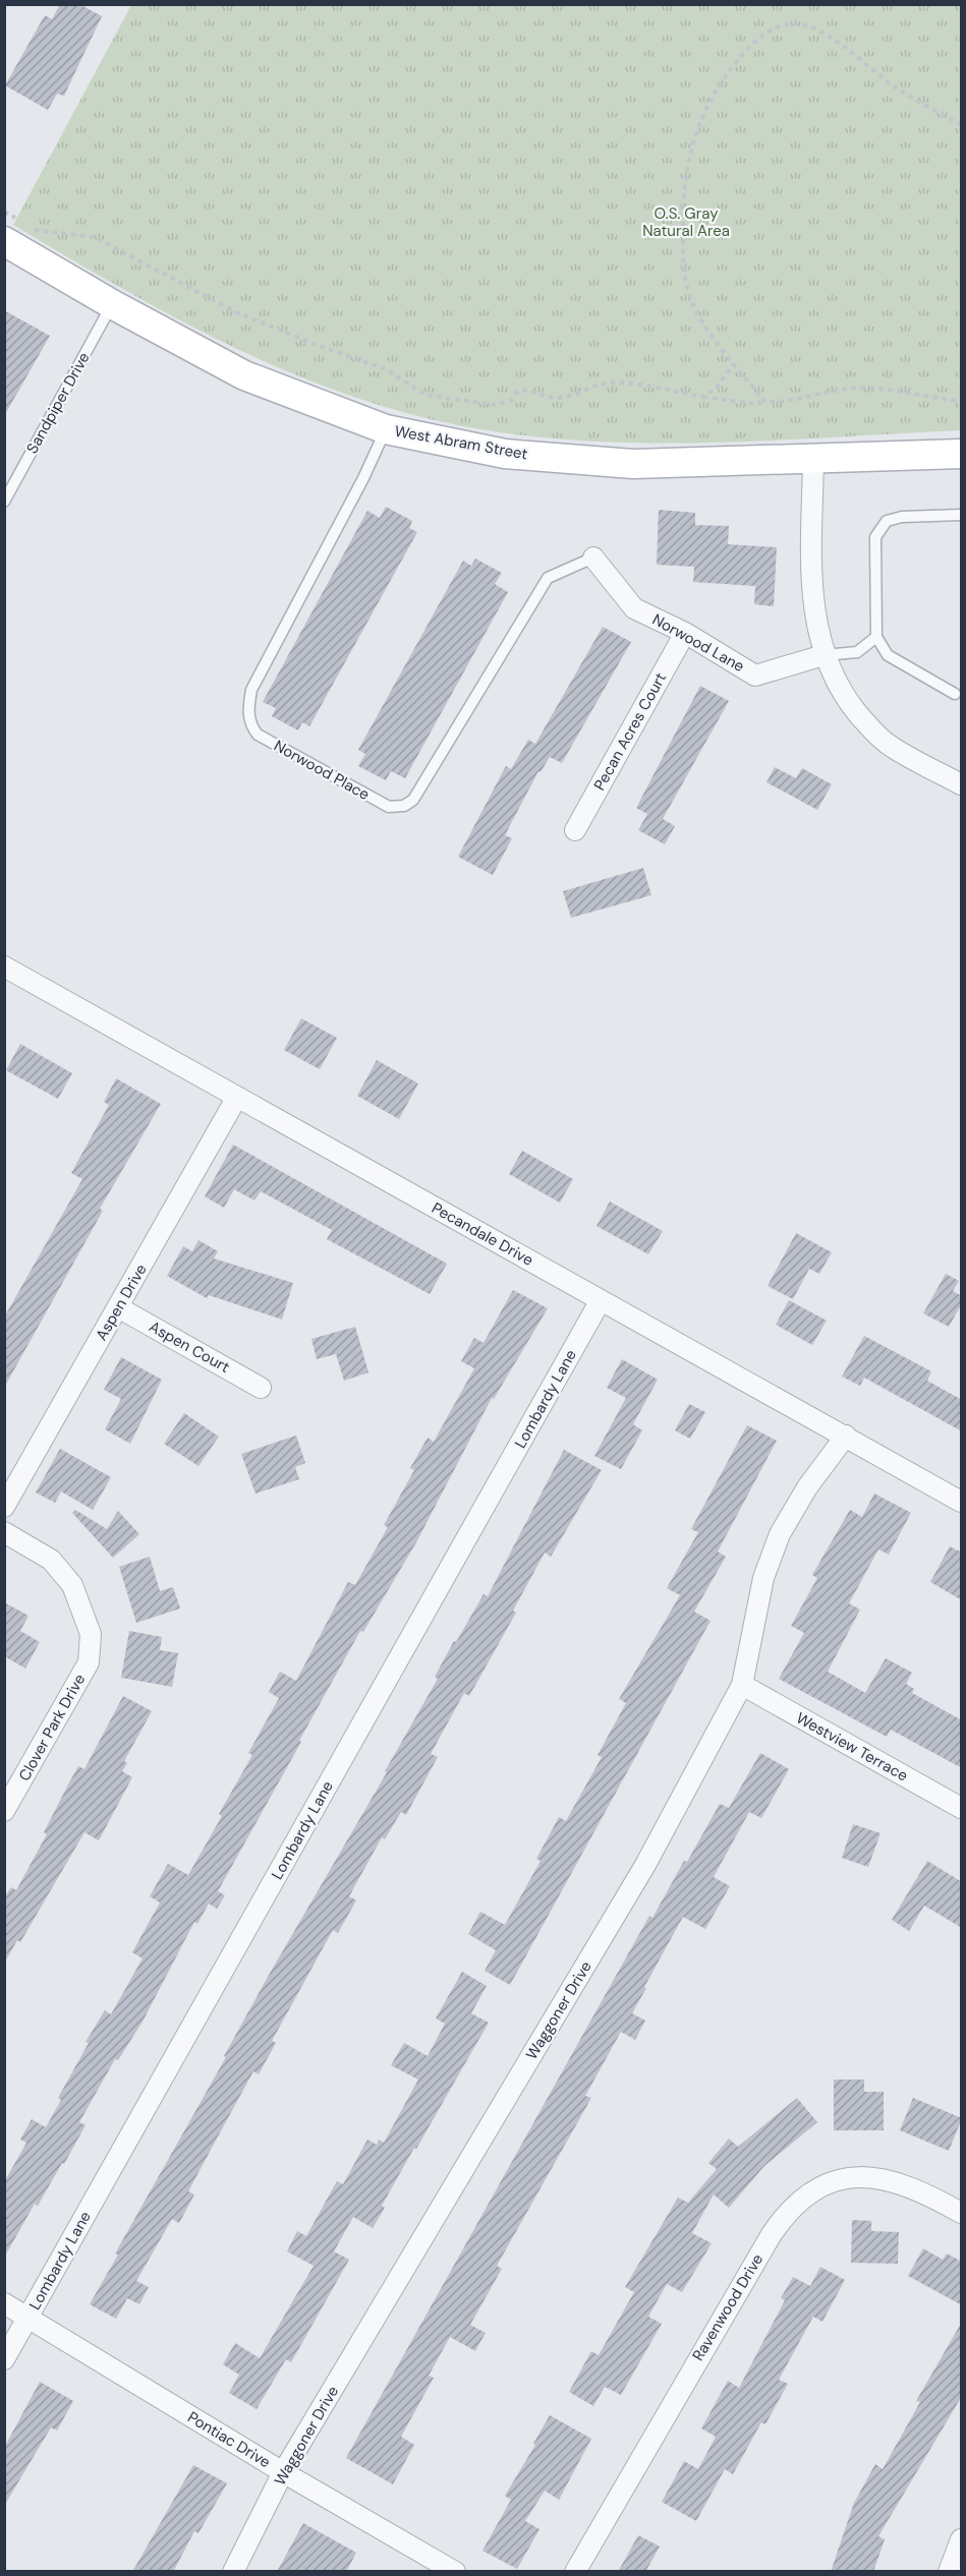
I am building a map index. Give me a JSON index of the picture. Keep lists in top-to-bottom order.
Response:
{
  "streets": {
    "main road": ["West Abram Street"],
    "street": [
      "Norwood Lane",
      "Pecan Acres Court",
      "Pecandale Drive",
      "Aspen Drive",
      "Aspen Court",
      "Lombardy Lane",
      "Clover Park Drive",
      "Westview Terrace",
      "Waggoner Drive",
      "Ravenwood Drive",
      "Pontiac Drive"
    ],
    "lane": ["Sandpiper Drive", "Norwood Place"]
  },
  "crossings": [
    ["Sandpiper Drive", "West Abram Street"],
    ["West Abram Street", "Norwood Place"],
    ["Norwood Lane", "Pecan Acres Court"],
    ["Norwood Lane", "Norwood Place"],
    ["Pecandale Drive", "Aspen Drive"],
    ["Pecandale Drive", "Lombardy Lane"],
    ["Pecandale Drive", "Waggoner Drive"],
    ["Aspen Drive", "Aspen Court"],
    ["Lombardy Lane", "Pontiac Drive"],
    ["Westview Terrace", "Waggoner Drive"],
    ["Waggoner Drive", "Pontiac Drive"]
  ],
  "parks": ["O.S. Gray Natural Area"]
}
